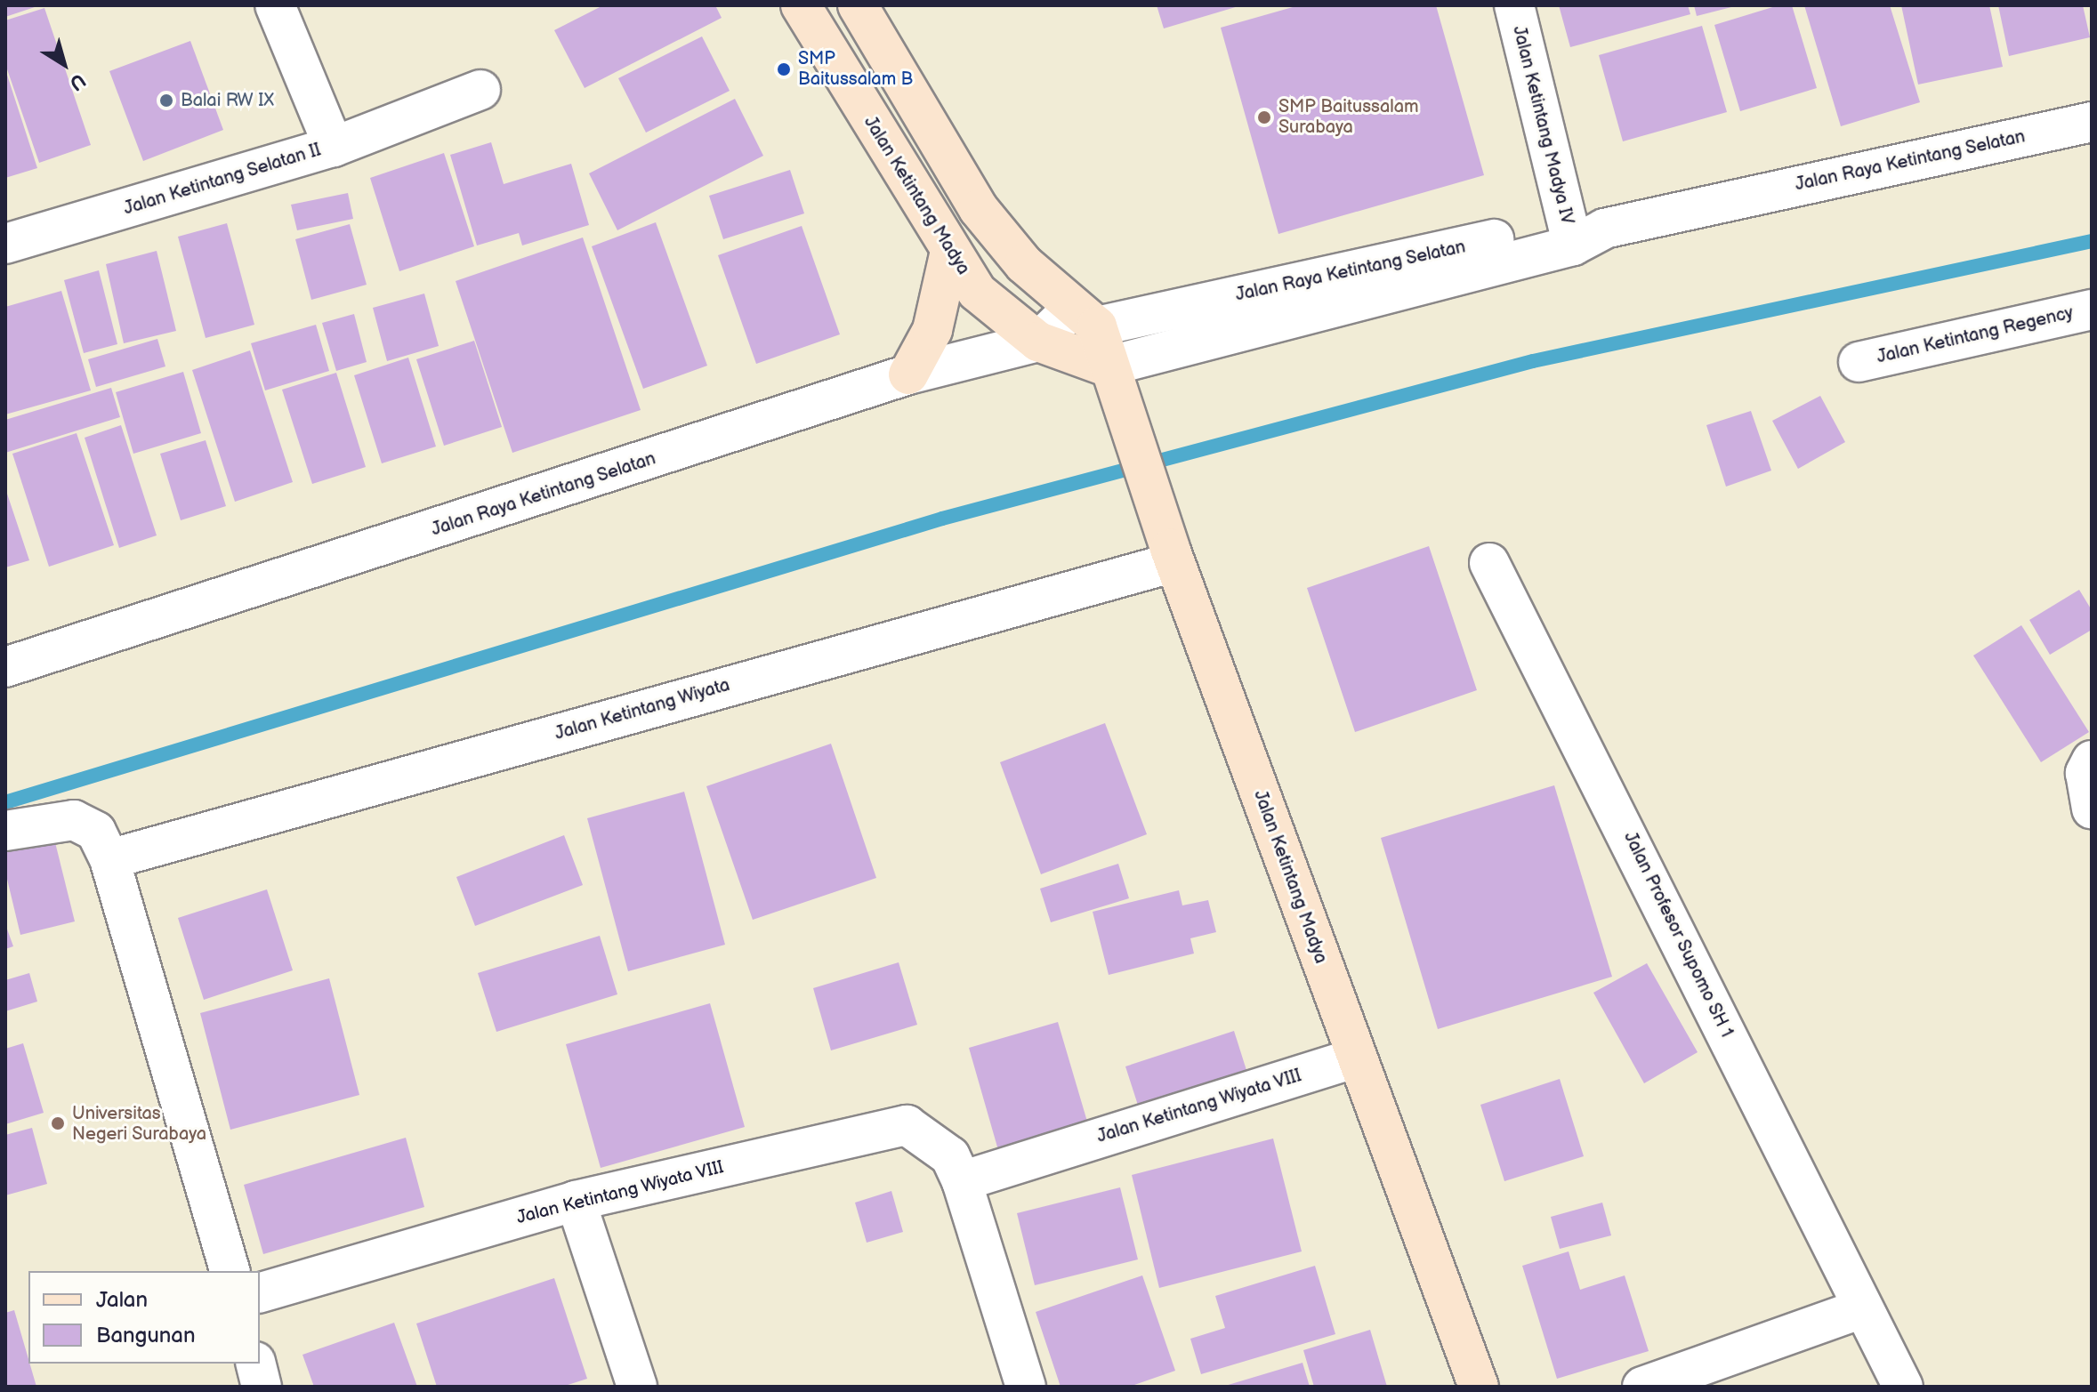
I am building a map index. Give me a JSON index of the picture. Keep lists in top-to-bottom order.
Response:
{
  "streets": {
    "street": [
      "Jalan Ketintang Madya IV",
      "Jalan Raya Ketintang Selatan",
      "Jalan Ketintang Selatan II",
      "Jalan Ketintang Madya",
      "Jalan Ketintang Regency",
      "Jalan Ketintang Wiyata",
      "Jalan Profesor Supomo SH 1",
      "Jalan Ketintang Wiyata VIII"
    ]
  },
  "crossings": [
    ["Jalan Ketintang Madya IV", "Jalan Raya Ketintang Selatan"],
    ["Jalan Raya Ketintang Selatan", "Jalan Ketintang Madya"],
    ["Jalan Ketintang Madya", "Jalan Ketintang Wiyata"],
    ["Jalan Ketintang Madya", "Jalan Ketintang Wiyata VIII"]
  ],
  "places": [
    "SMP Baitussalam B",
    "Balai RW IX",
    "SMP Baitussalam Surabaya",
    "Universitas Negeri Surabaya"
  ],
  "legend": ["Jalan", "Bangunan"],
  "north": "bottom right"
}
